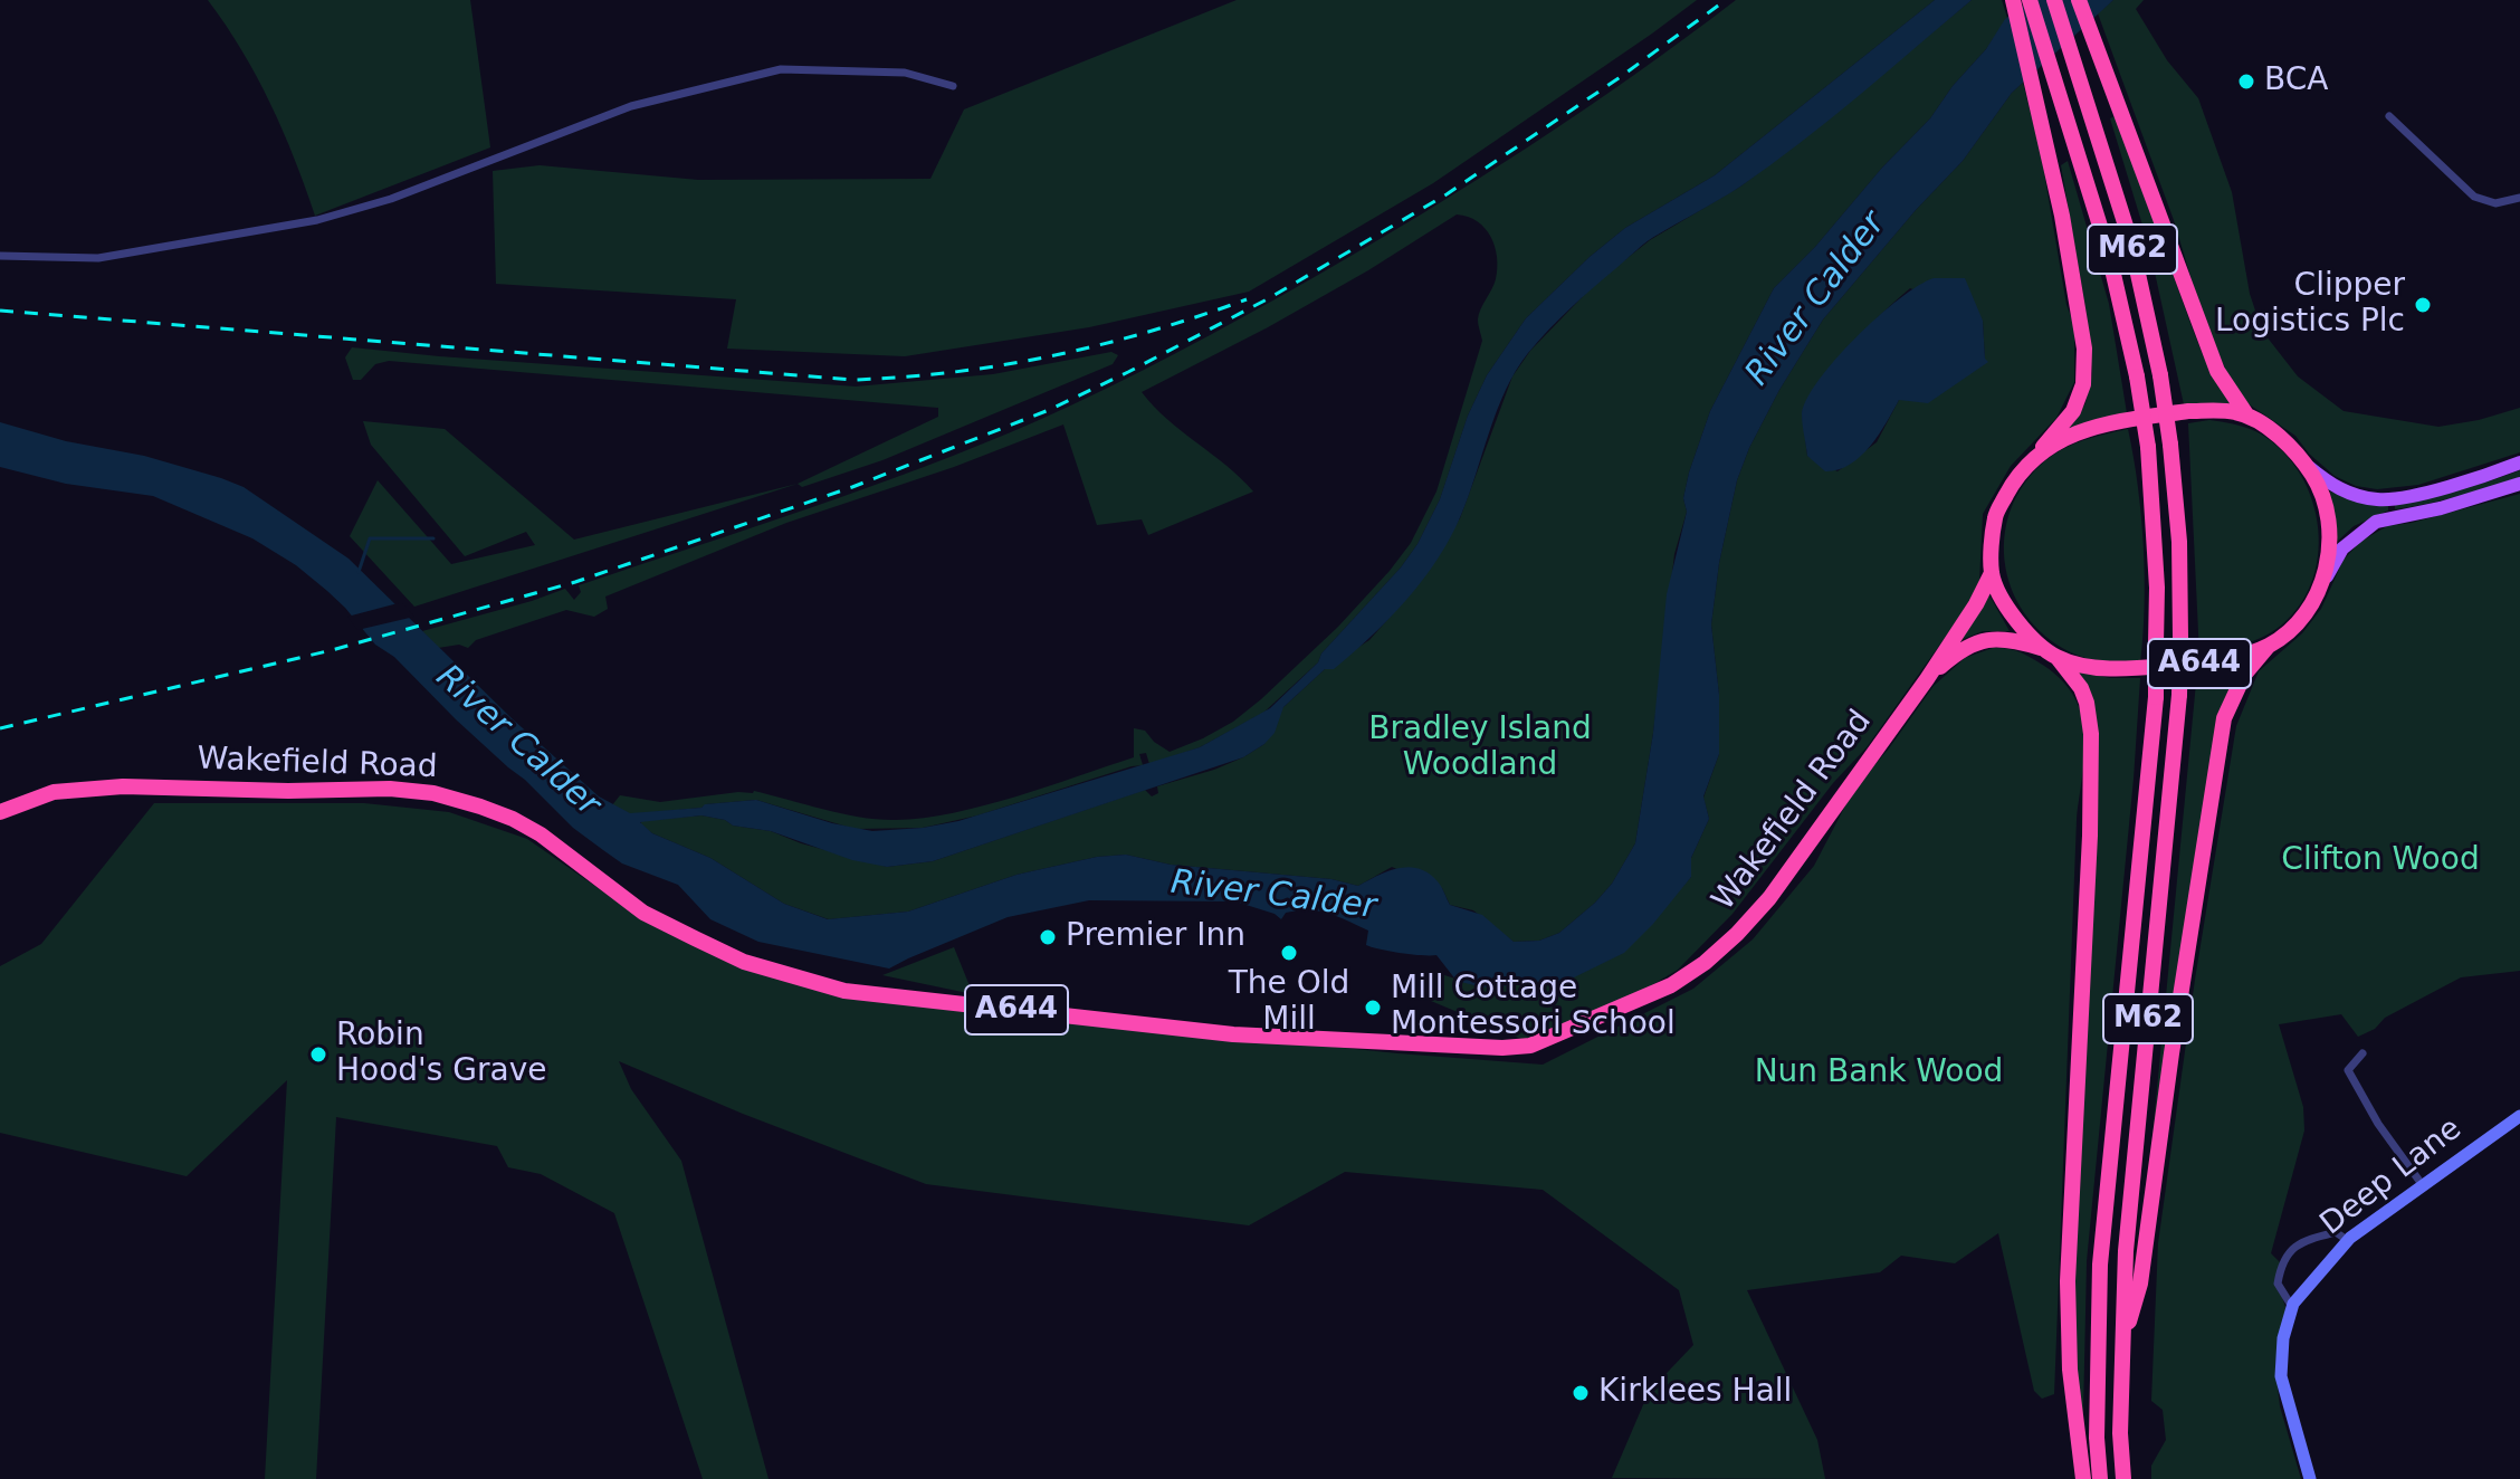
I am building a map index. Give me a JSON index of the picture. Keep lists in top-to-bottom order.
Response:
{
  "streets": {
    "highway": ["M62", "A644", "Wakefield Road"],
    "street": ["Deep Lane"]
  },
  "crossings": [
    ["A644", "Wakefield Road"]
  ],
  "water": ["River Calder"],
  "parks": ["Bradley Island Woodland", "Clifton Wood", "Nun Bank Wood"],
  "places": [
    "BCA",
    "Clipper Logistics Plc",
    "Premier Inn",
    "The Old Mill",
    "Mill Cottage Montessori School",
    "Robin Hood's Grave",
    "Kirklees Hall"
  ]
}
